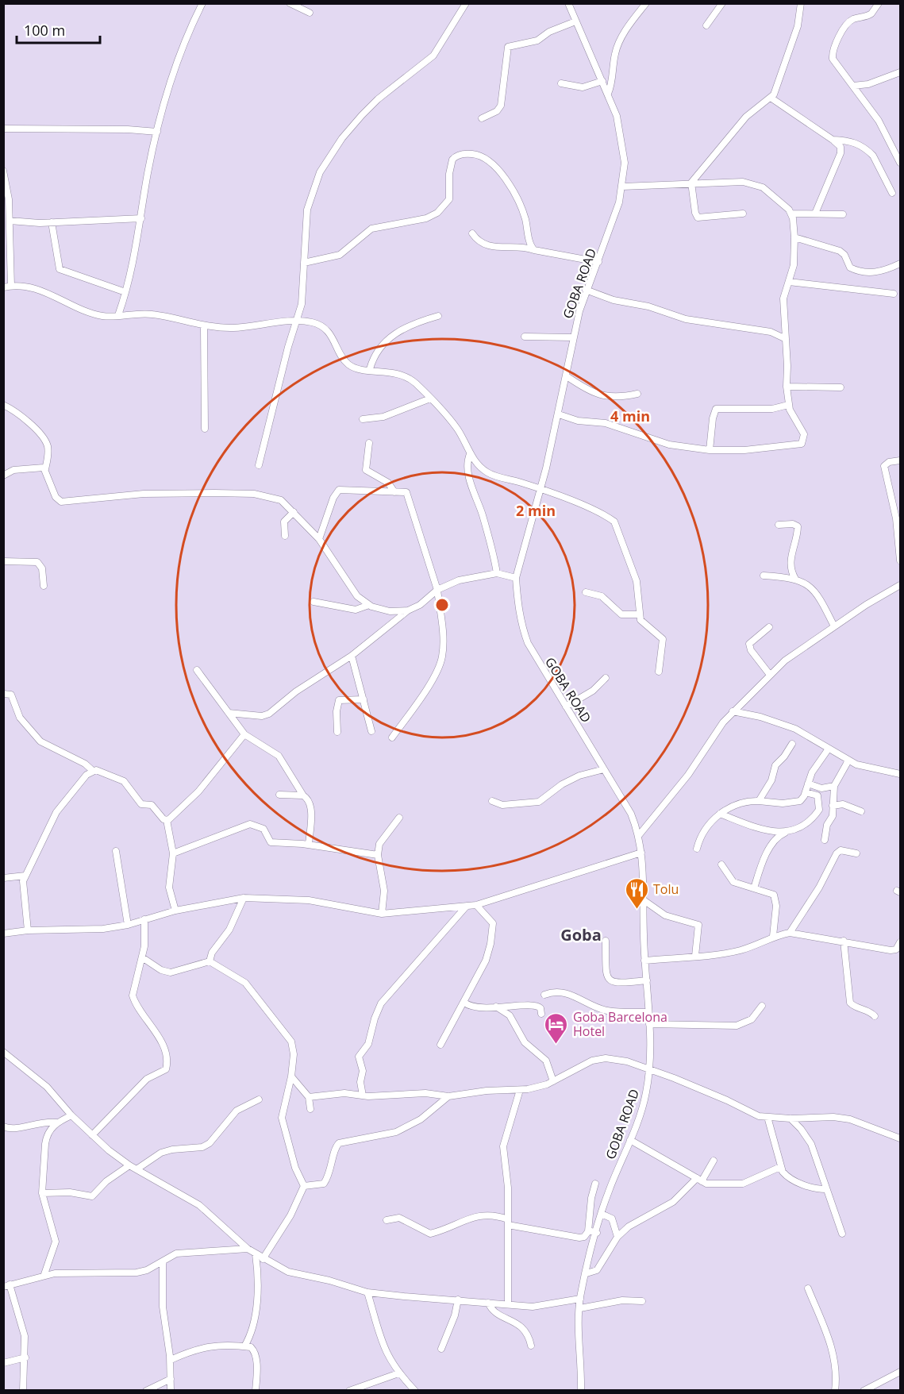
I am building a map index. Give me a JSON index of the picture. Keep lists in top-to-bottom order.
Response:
{
  "streets": {
    "street": ["GOBA ROAD"]
  },
  "districts": ["Goba"],
  "places": {
    "restaurant": ["Tolu"],
    "hotel": ["Goba Barcelona Hotel"]
  },
  "scale_bar": "100 m",
  "rings": ["4 min", "2 min"]
}
